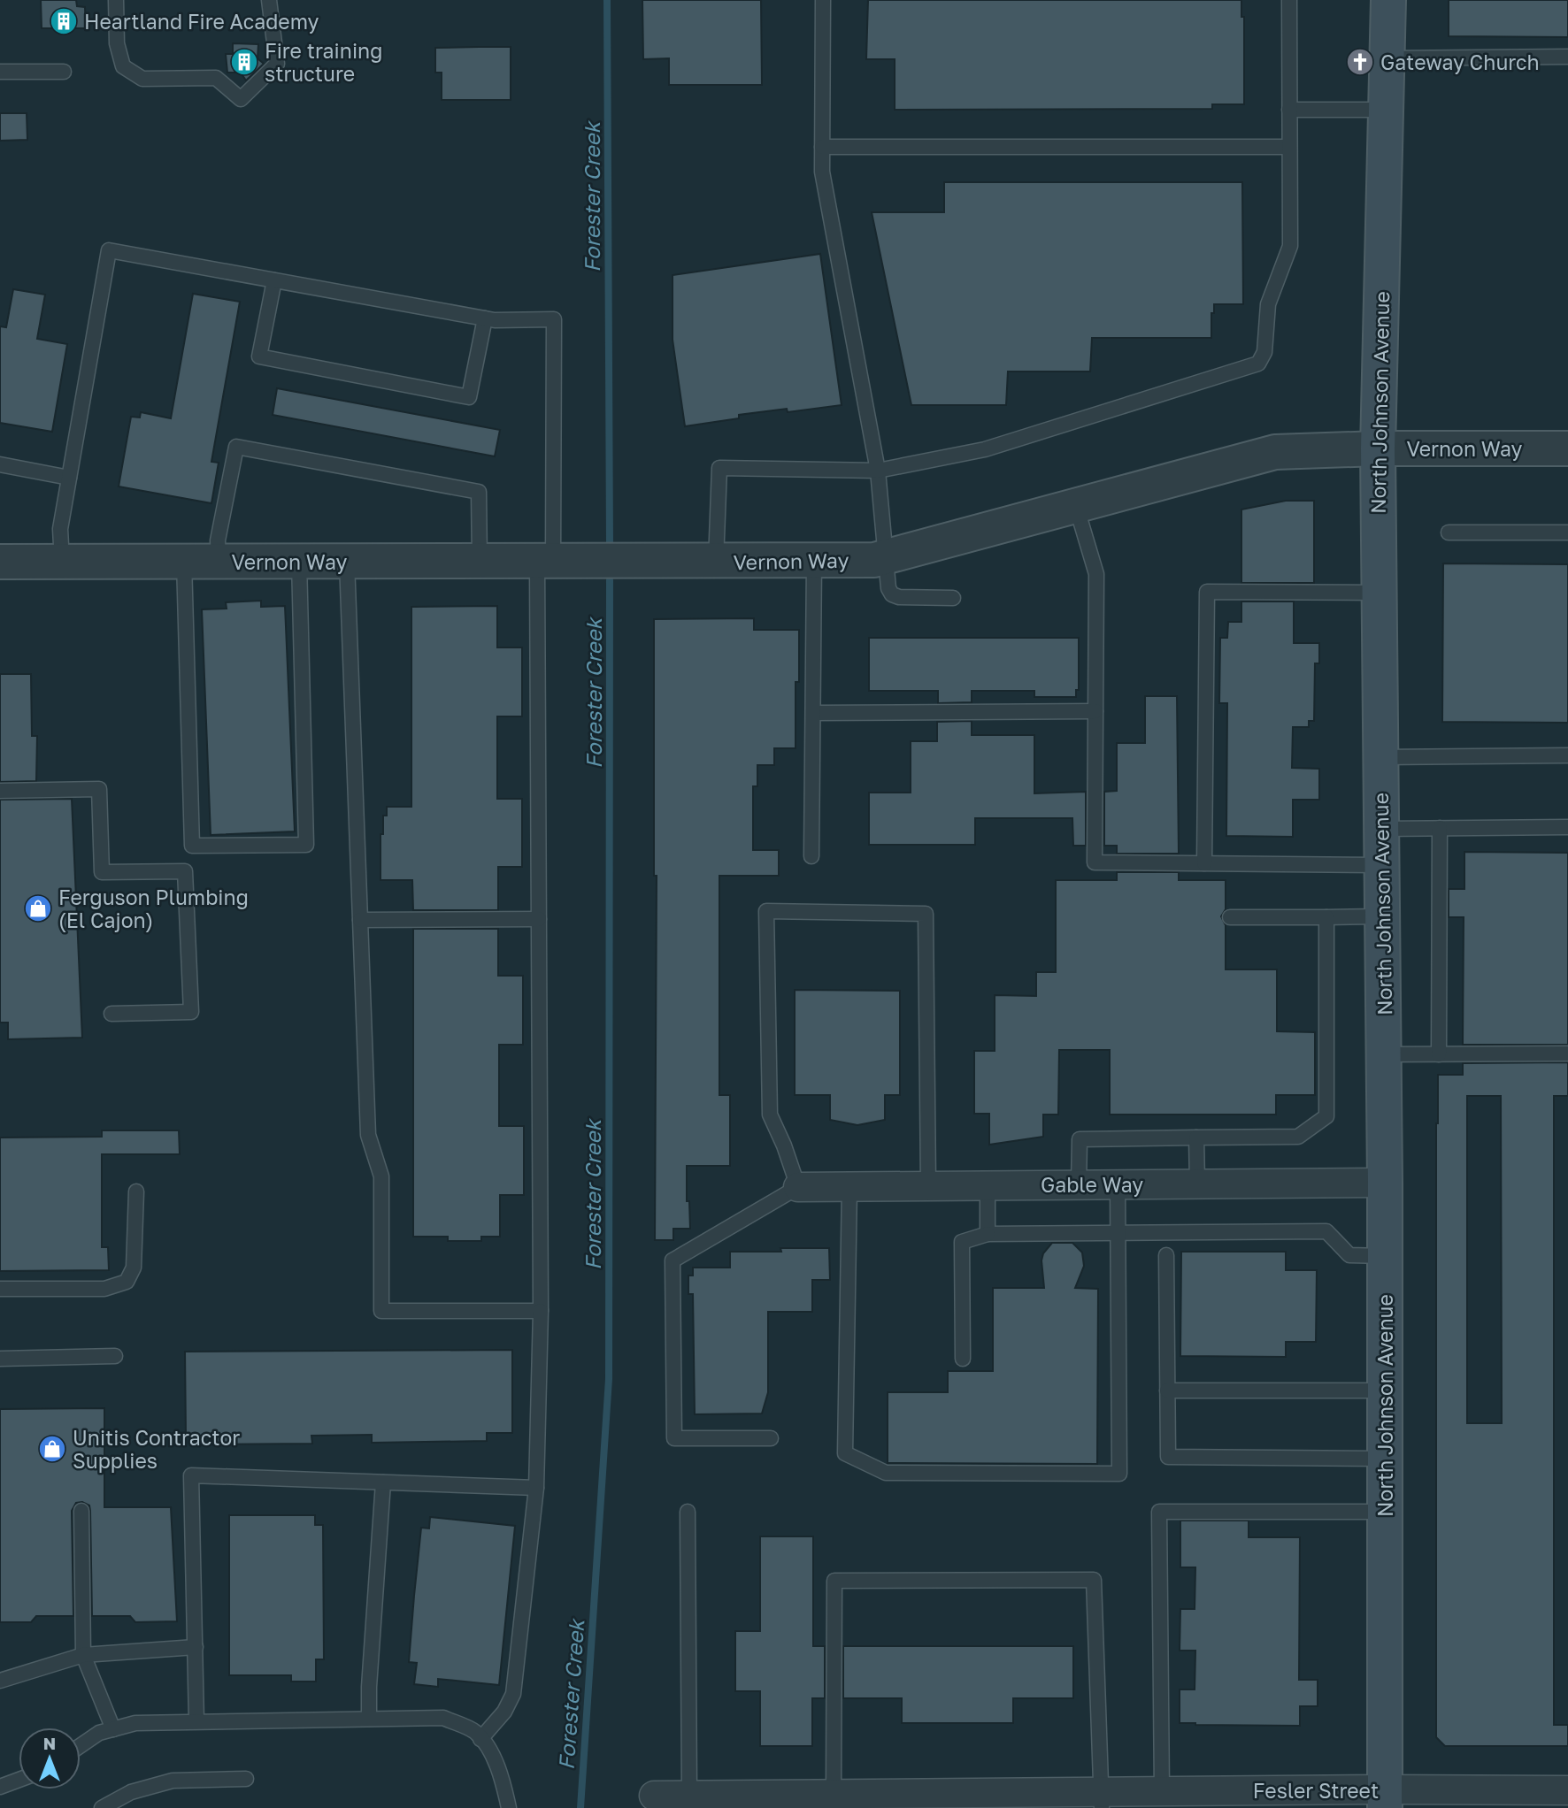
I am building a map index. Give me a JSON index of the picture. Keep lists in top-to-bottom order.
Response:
{
  "streets": {
    "main road": ["North Johnson Avenue"],
    "street": ["Vernon Way", "Gable Way", "Fesler Street"]
  },
  "crossings": [
    ["North Johnson Avenue", "Vernon Way"],
    ["North Johnson Avenue", "Gable Way"],
    ["North Johnson Avenue", "Fesler Street"]
  ],
  "water": ["Forester Creek"],
  "places": {
    "building": ["Heartland Fire Academy", "Fire training structure"],
    "church": ["Gateway Church"],
    "shop": ["Ferguson Plumbing (El Cajon)", "Unitis Contractor Supplies"]
  },
  "north": "top"
}
